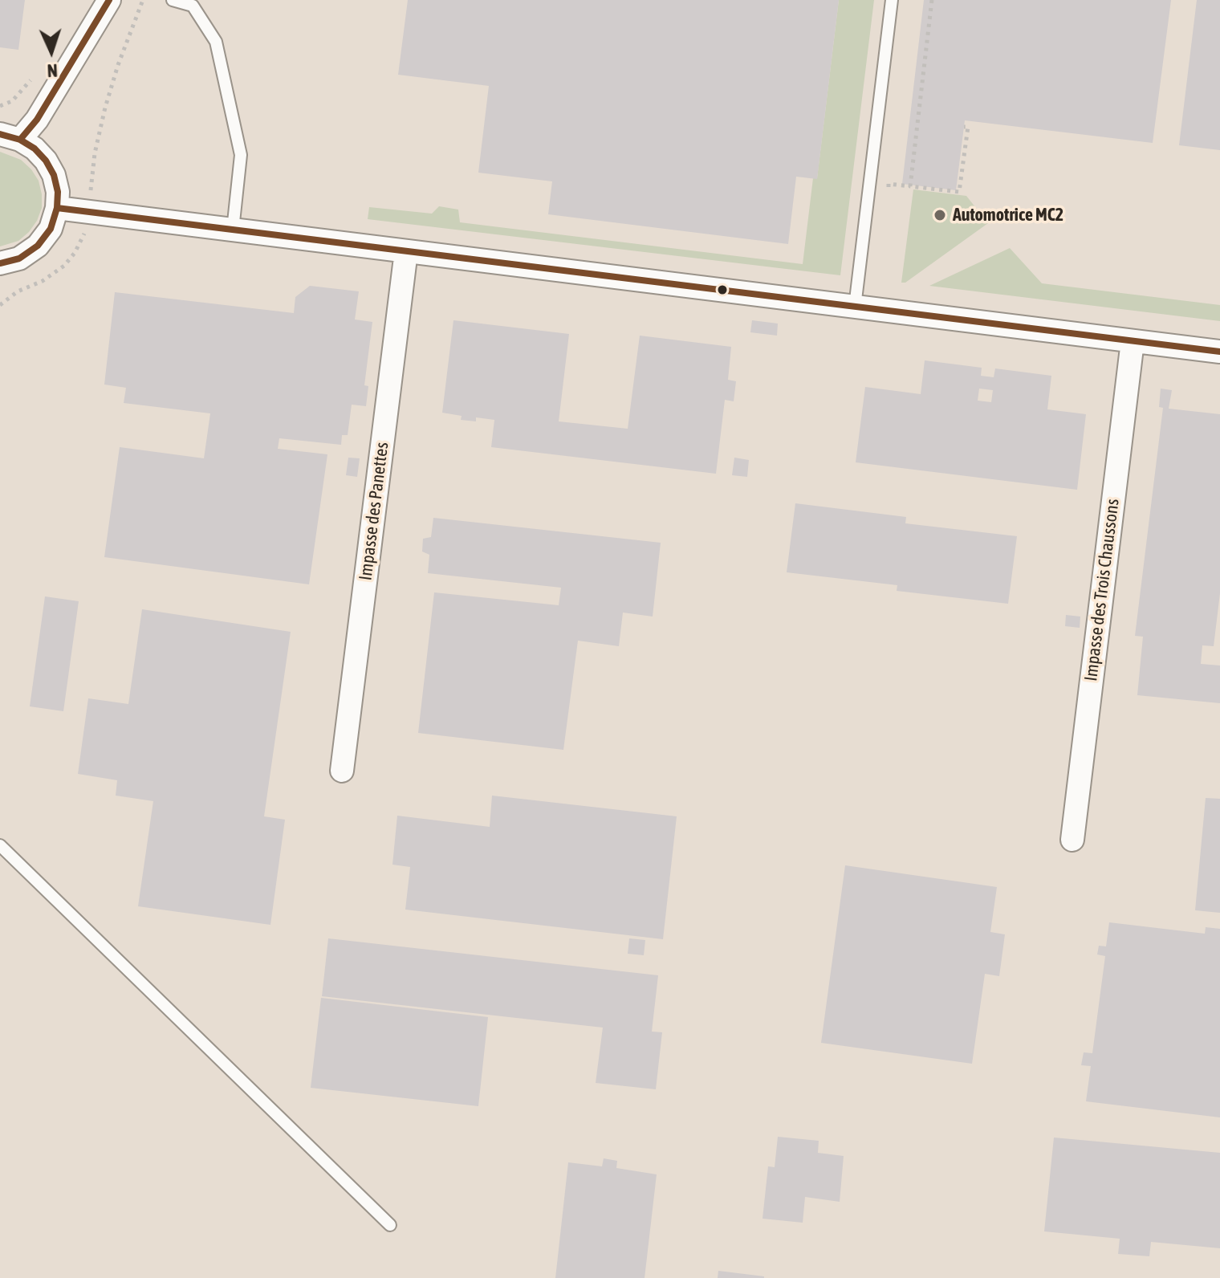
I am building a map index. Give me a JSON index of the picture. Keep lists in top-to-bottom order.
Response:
{
  "streets": {
    "street": ["Impasse des Panettes", "Impasse des Trois Chaussons"]
  },
  "places": ["Automotrice MC2"],
  "north": "bottom"
}
